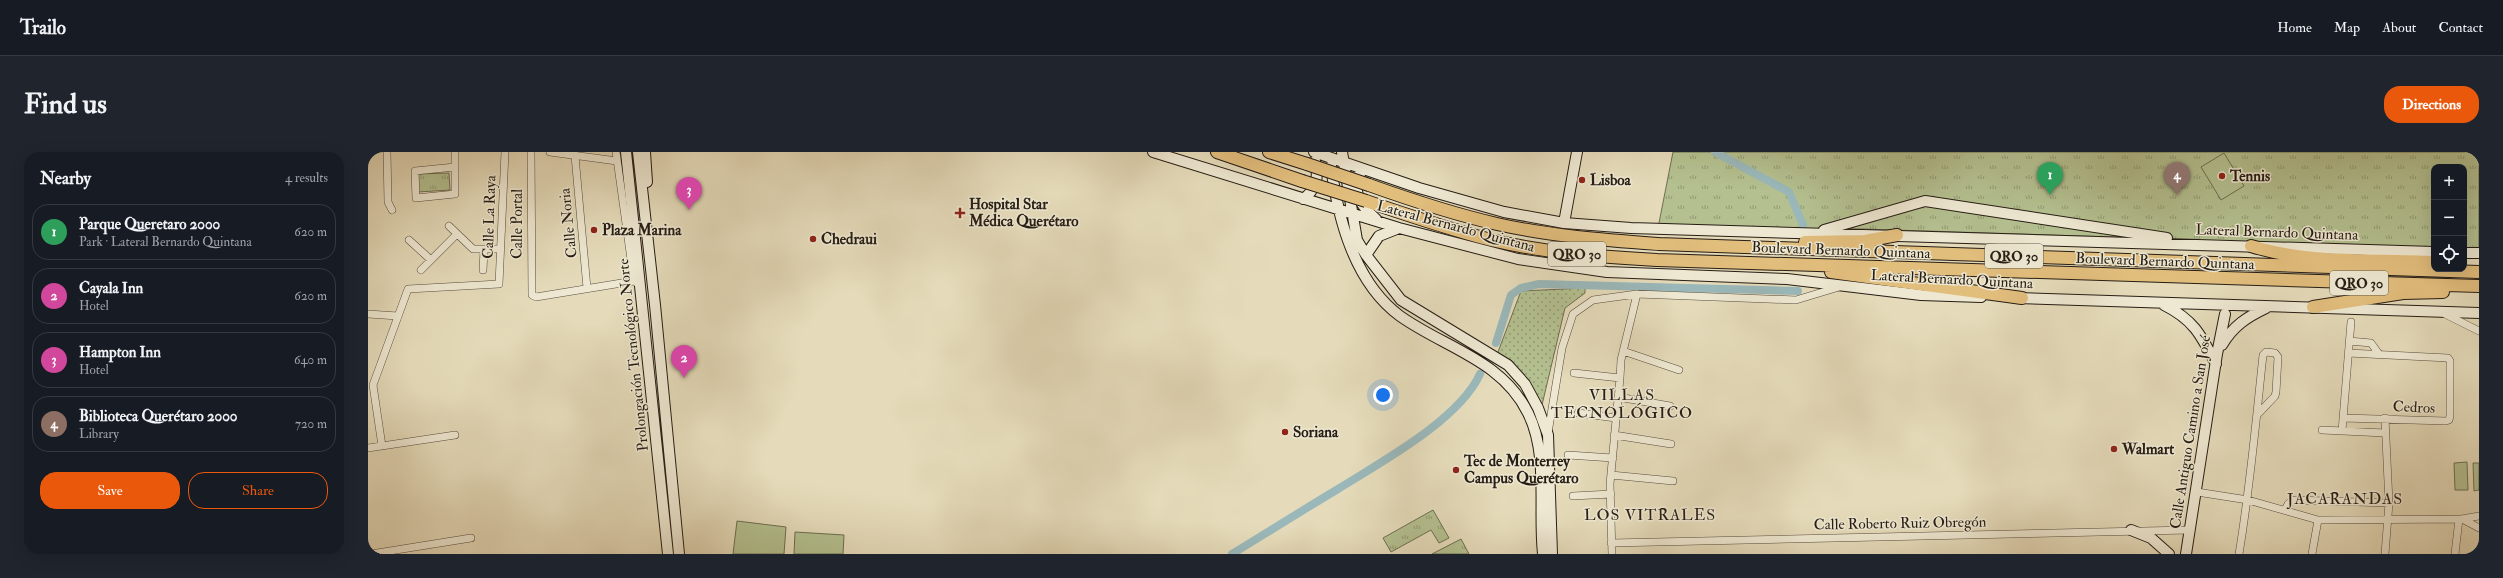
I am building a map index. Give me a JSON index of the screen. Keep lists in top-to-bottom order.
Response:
{
  "streets": {
    "main road": ["Boulevard Bernardo Quintana", "QRO 30"],
    "street": [
      "Calle La Raya",
      "Calle Noria",
      "Calle Portal",
      "Lateral Bernardo Quintana",
      "Prolongación Tecnológico Norte",
      "Cedros",
      "Calle Antiguo Camino a San José",
      "Calle Roberto Ruiz Obregón"
    ]
  },
  "crossings": [
    ["Calle Noria", "Calle Portal"],
    ["Lateral Bernardo Quintana", "Boulevard Bernardo Quintana"],
    ["Calle Antiguo Camino a San José", "Calle Roberto Ruiz Obregón"]
  ],
  "districts": ["VILLAS TECNOLÓGICO", "JACARANDAS", "LOS VITRALES"],
  "places": {
    "other": [
      "Tennis",
      "Lisboa",
      "Plaza Marina",
      "Chedraui",
      "Soriana",
      "Walmart",
      "Tec de Monterrey Campus Querétaro"
    ],
    "health": ["Hospital Star Médica Querétaro"]
  },
  "page": {
    "header": "Trailo",
    "nav": [
      "Home",
      "Map",
      "About",
      "Contact"
    ],
    "buttons": [
      "Directions",
      ["Save", "Share"]
    ],
    "title": "Find us",
    "heading": ["Nearby", "4 results"],
    "pins": [
      "1",
      "4",
      "3",
      "2"
    ],
    "map_buttons": ["+", "−"],
    "list": [
      {
        "mark": "1",
        "name": "Parque Queretaro 2000",
        "note": "Park · Lateral Bernardo Quintana",
        "value": "620 m"
      },
      {
        "mark": "2",
        "name": "Cayala Inn",
        "note": "Hotel",
        "value": "620 m"
      },
      {
        "mark": "3",
        "name": "Hampton Inn",
        "note": "Hotel",
        "value": "640 m"
      },
      {
        "mark": "4",
        "name": "Biblioteca Querétaro 2000",
        "note": "Library",
        "value": "720 m"
      }
    ]
  }
}
